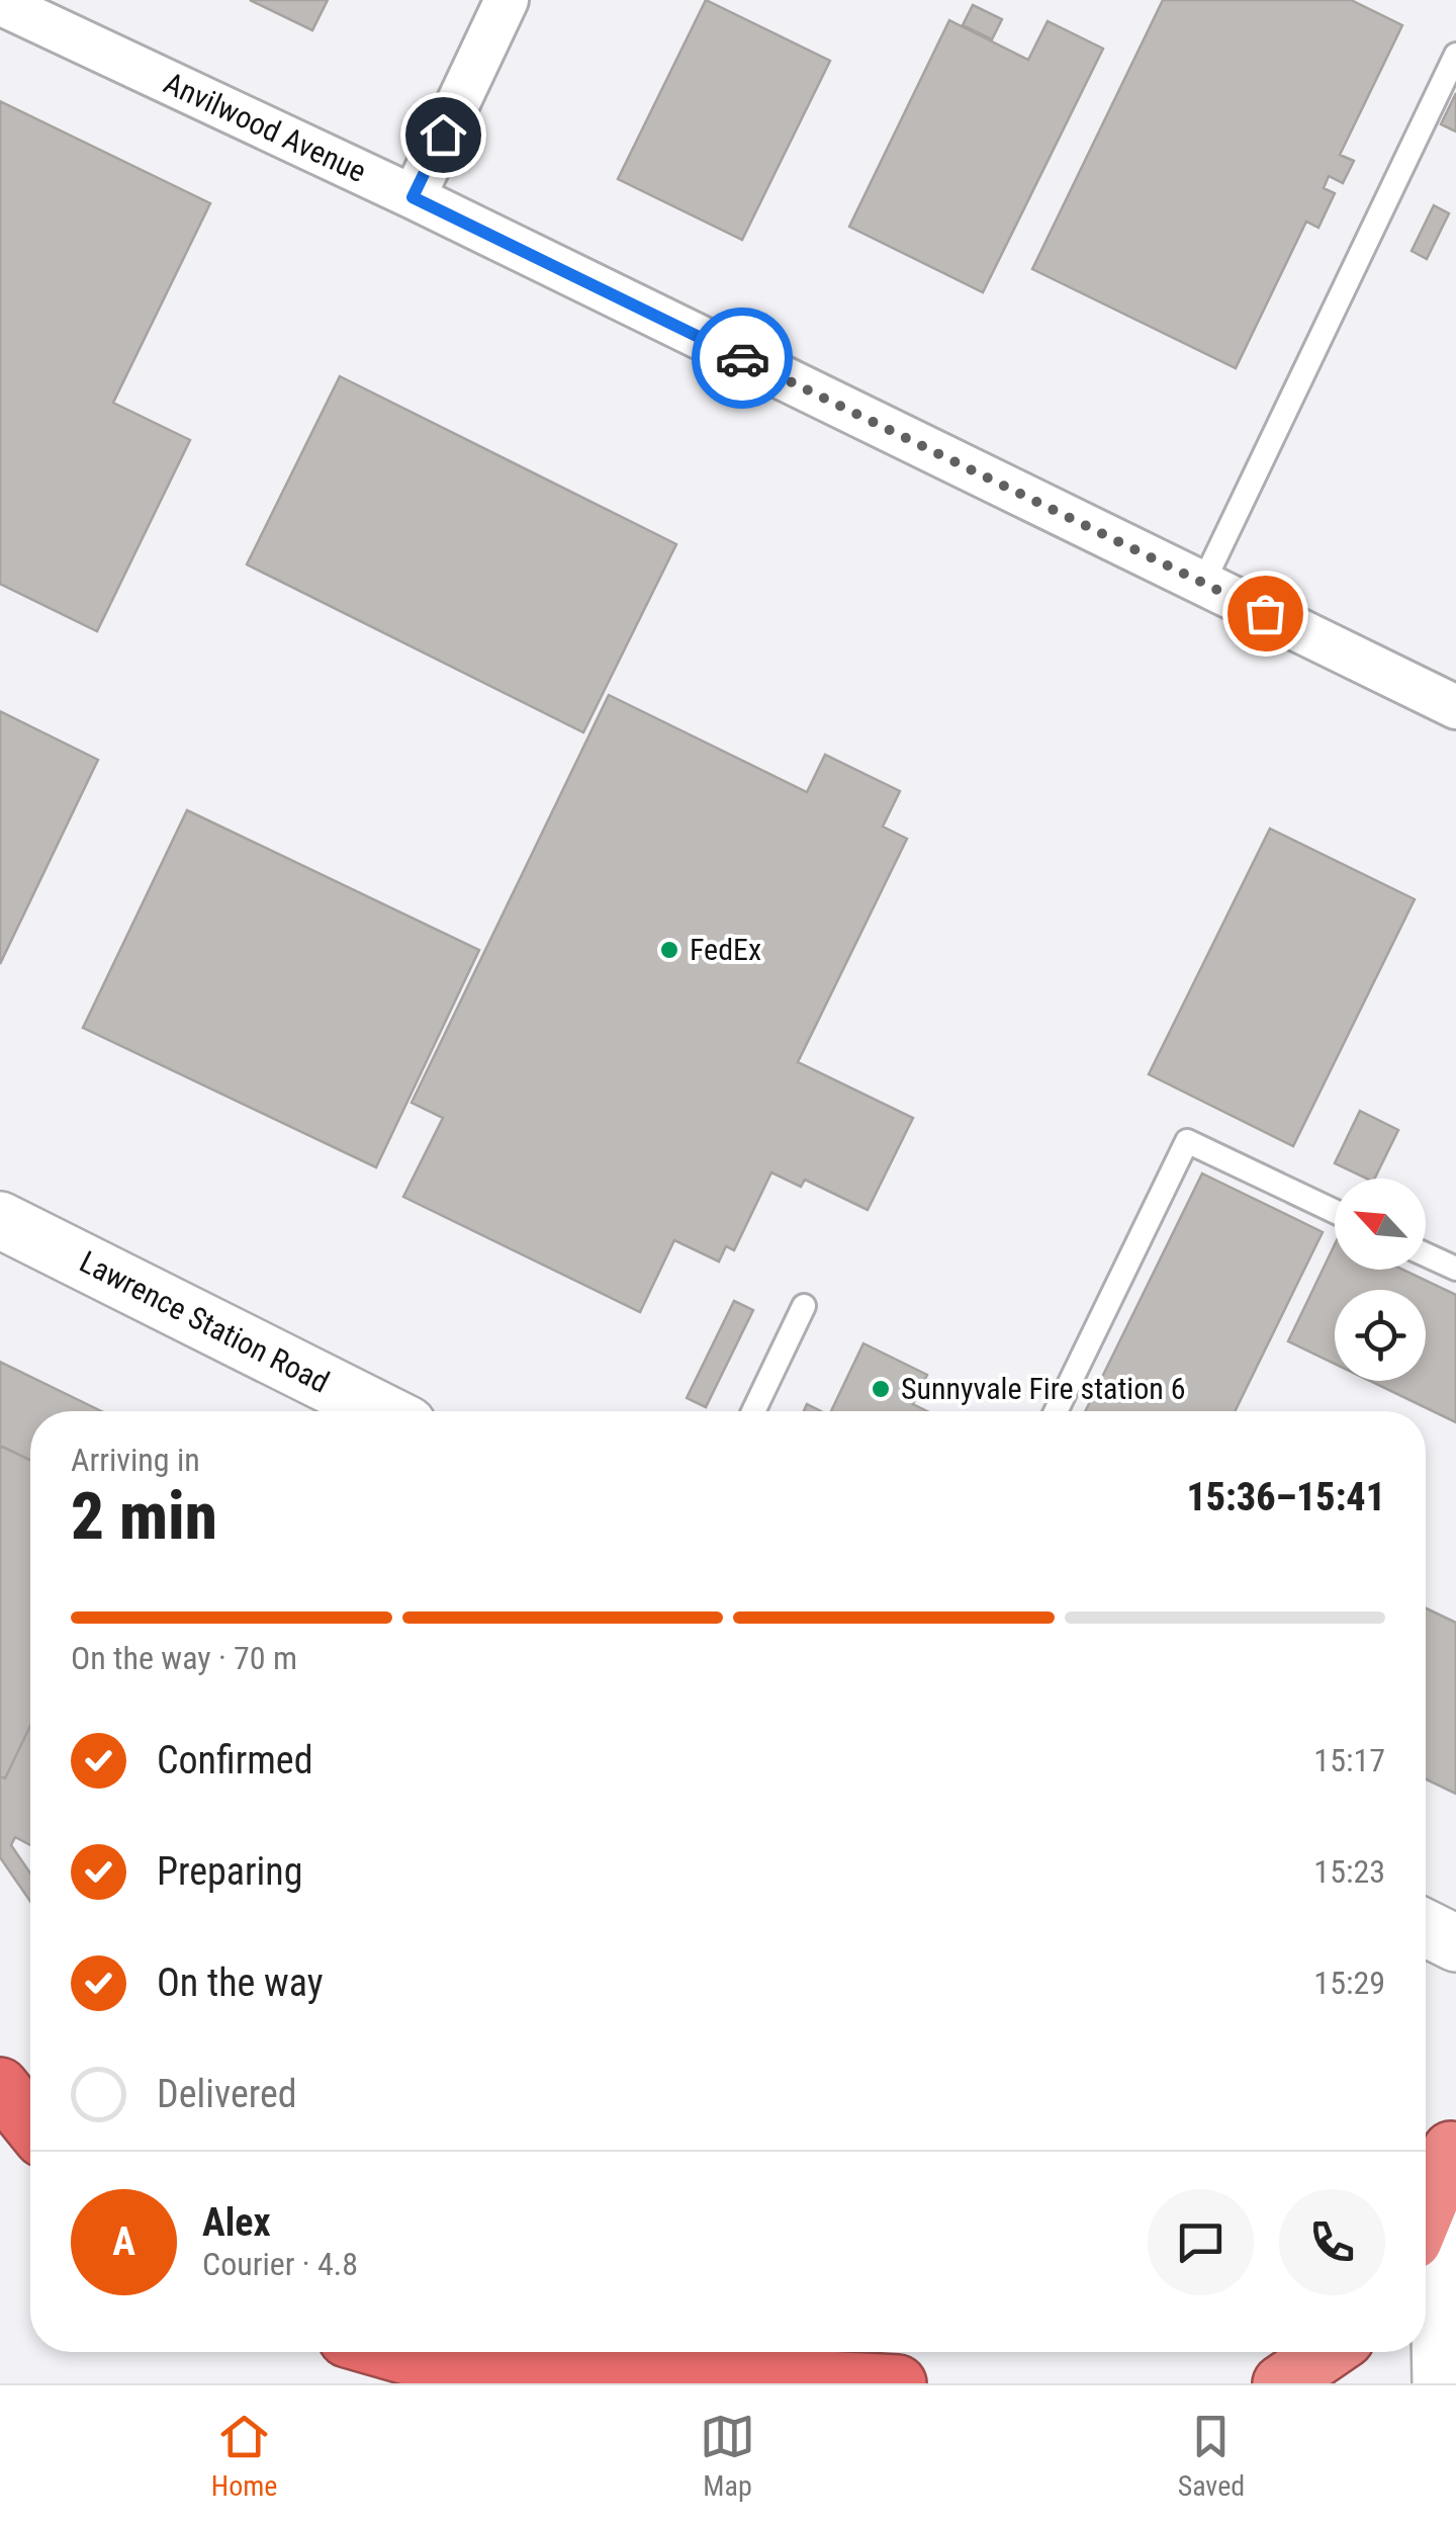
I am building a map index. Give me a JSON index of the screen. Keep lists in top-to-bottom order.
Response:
{
  "streets": {
    "street": ["Anvilwood Avenue", "Lawrence Station Road"]
  },
  "places": ["FedEx", "Sunnyvale Fire station 6"],
  "north": "top left",
  "page": {
    "heading": ["2 min", "Arriving in", "15:36–15:41"],
    "panel": ["Alex", "Courier · 4.8"],
    "bar": "On the way · 70 m",
    "list": [
      ["Confirmed", "15:17"],
      ["Preparing", "15:23"],
      ["On the way", "15:29"],
      "Delivered"
    ],
    "round": "A",
    "tabs": ["Home", "Map", "Saved"]
  }
}
